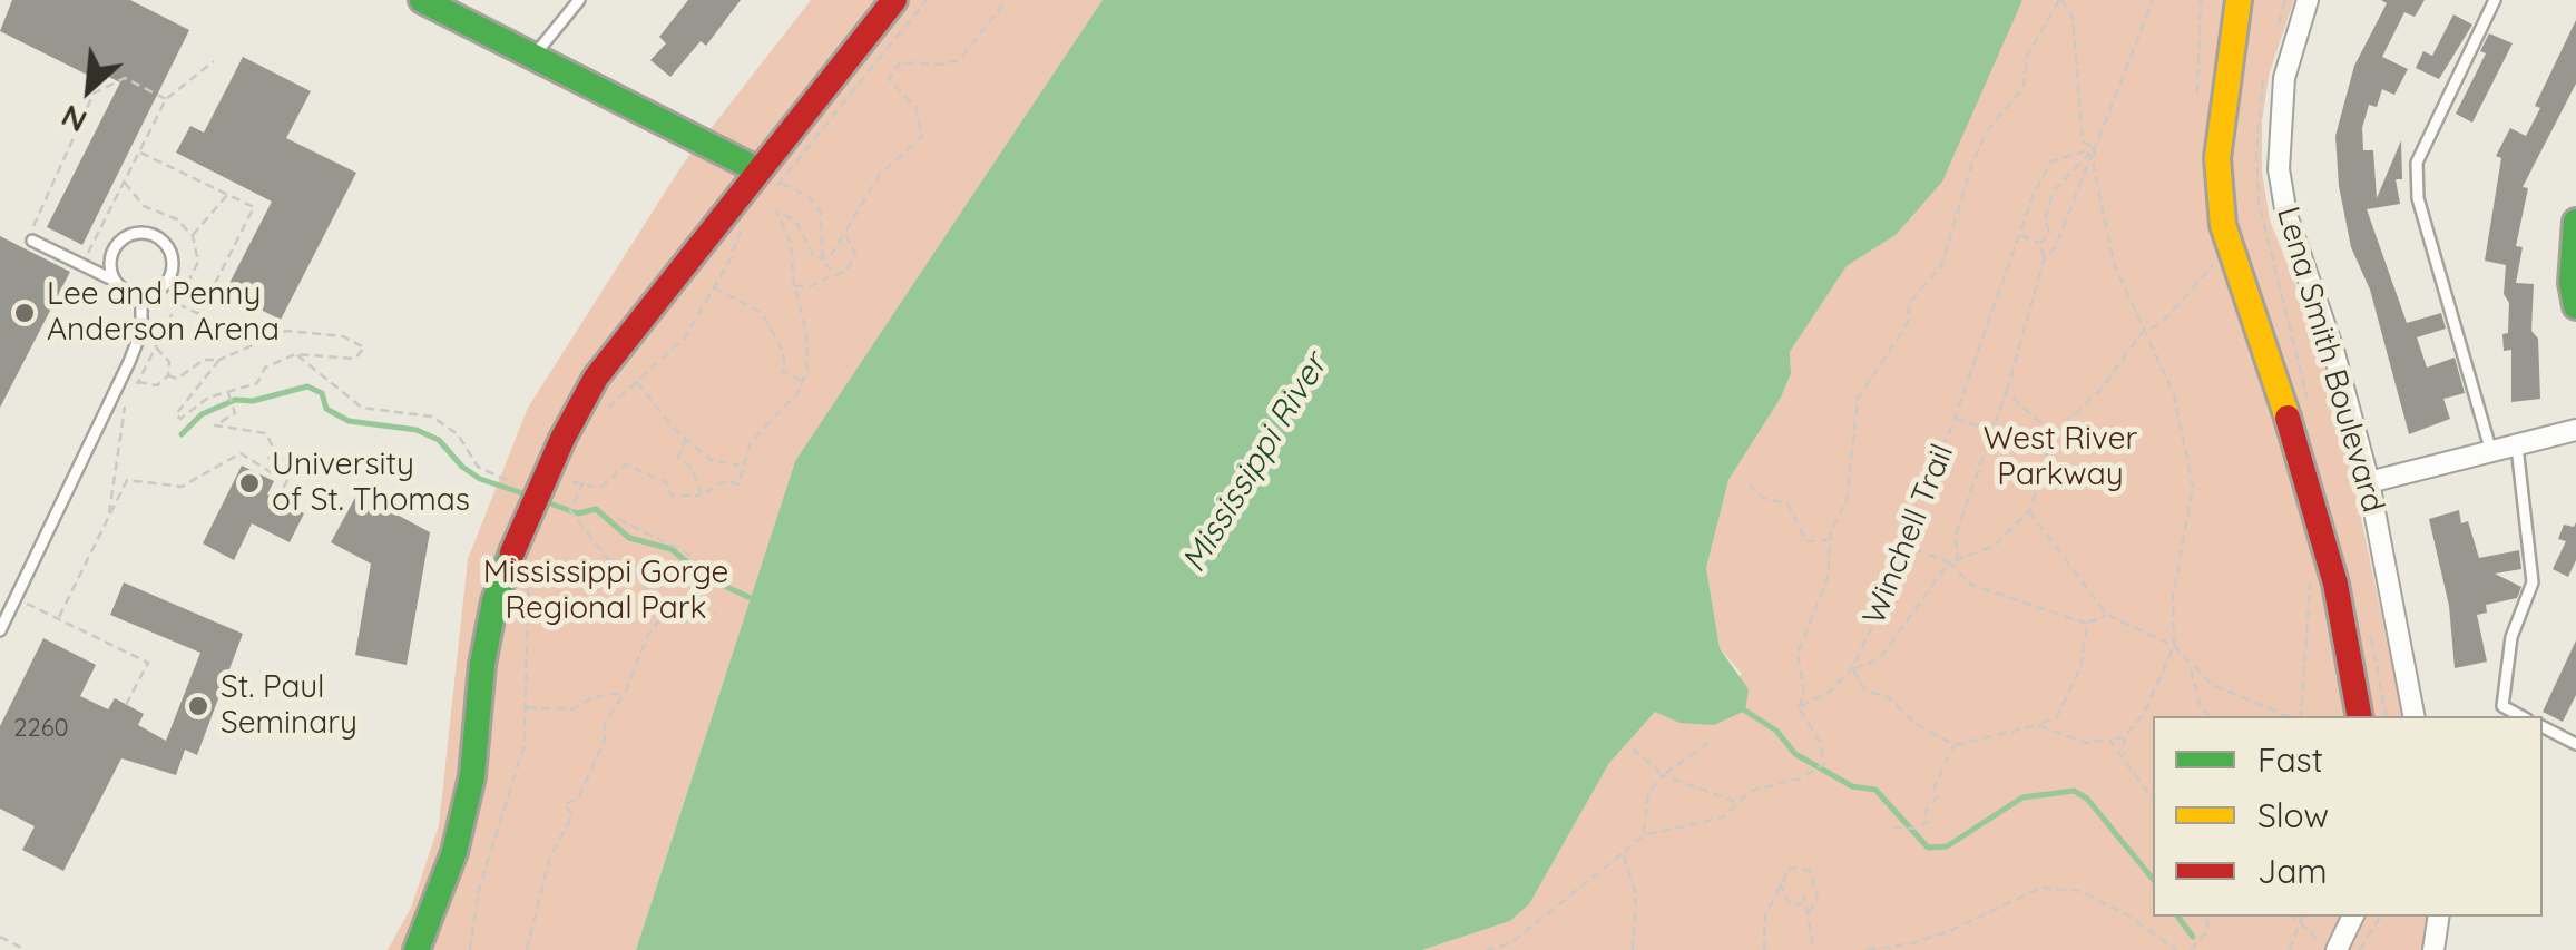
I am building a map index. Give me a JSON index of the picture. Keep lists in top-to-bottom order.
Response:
{
  "streets": {
    "street": ["Lena Smith Boulevard"],
    "path": ["Winchell Trail"]
  },
  "water": ["Mississippi River"],
  "parks": ["West River Parkway", "Mississippi Gorge Regional Park"],
  "places": ["Lee and Penny Anderson Arena", "University of St. Thomas", "St. Paul Seminary"],
  "house_numbers": ["2260"],
  "legend": ["Fast", "Slow", "Jam"],
  "north": "bottom left"
}
